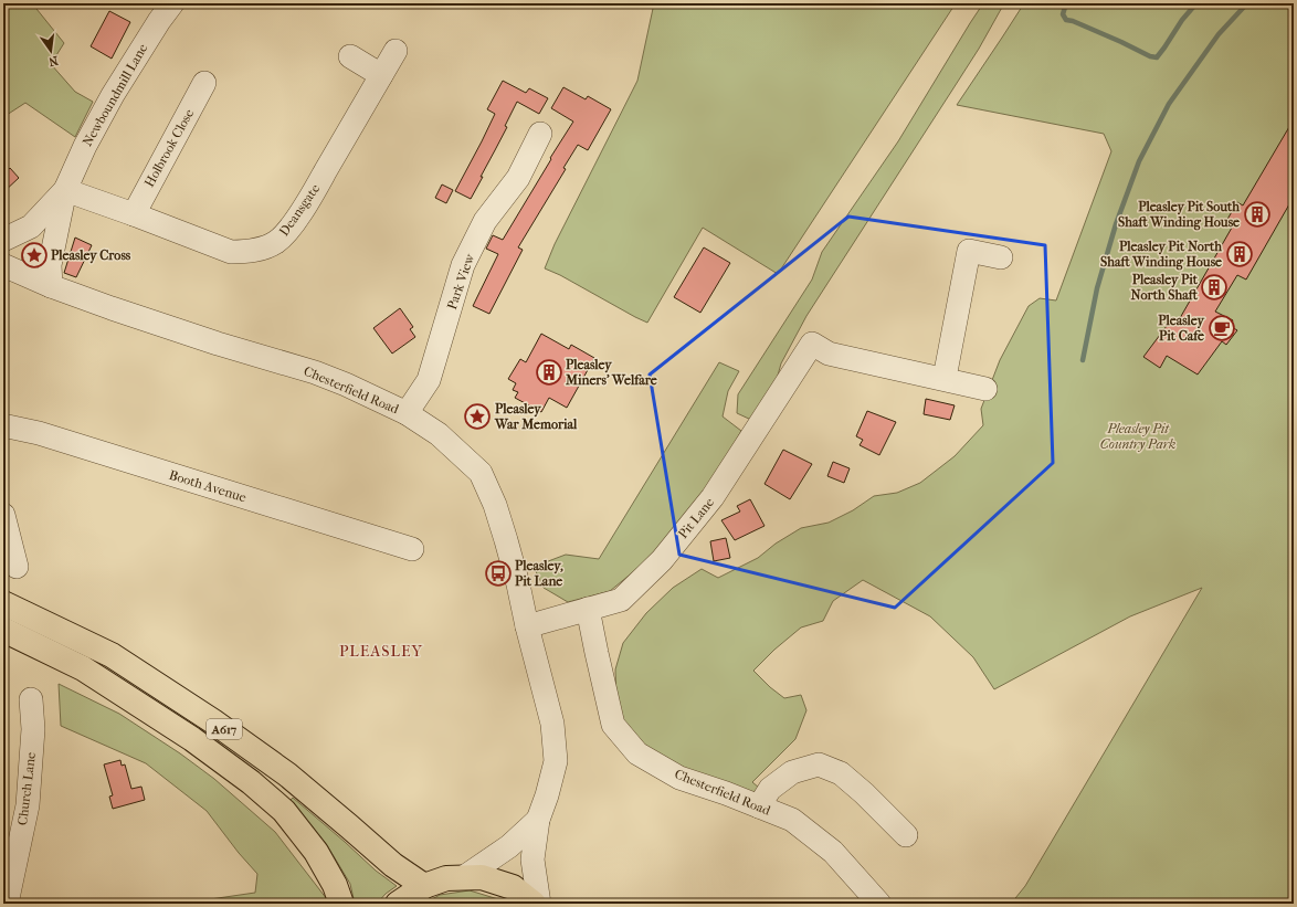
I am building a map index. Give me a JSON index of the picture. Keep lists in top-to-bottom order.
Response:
{
  "streets": {
    "highway": ["A617"],
    "street": [
      "Newboundmill Lane",
      "Holbrook Close",
      "Deansgate",
      "Park View",
      "Chesterfield Road",
      "Booth Avenue",
      "Pit Lane",
      "Church Lane"
    ]
  },
  "crossings": [
    ["Newboundmill Lane", "Deansgate"],
    ["Newboundmill Lane", "Chesterfield Road"],
    ["Holbrook Close", "Deansgate"],
    ["Park View", "Chesterfield Road"],
    ["Chesterfield Road", "Pit Lane"]
  ],
  "districts": ["PLEASLEY"],
  "parks": ["Pleasley Pit Country Park"],
  "places": {
    "building": [
      "Pleasley Pit South Shaft Winding House",
      "Pleasley Pit North Shaft Winding House",
      "Pleasley Pit North Shaft",
      "Pleasley Miners' Welfare"
    ],
    "place": ["Pleasley Cross", "Pleasley War Memorial"],
    "cafe": ["Pleasley Pit Cafe"],
    "bus stop": ["Pleasley, Pit Lane"]
  },
  "north": "bottom"
}
